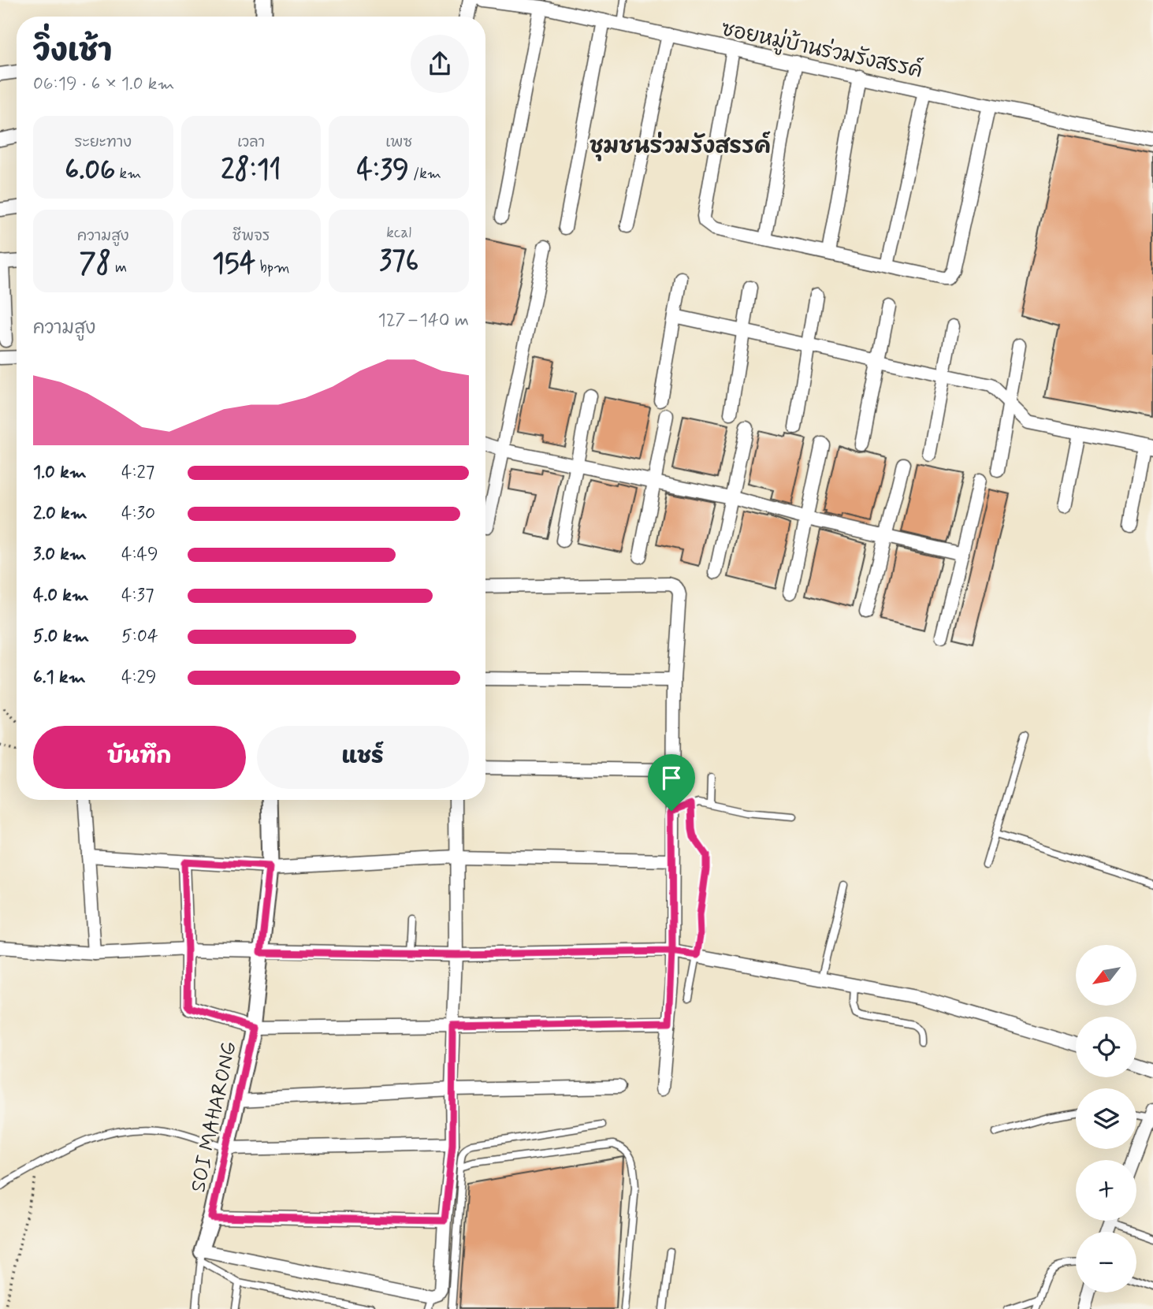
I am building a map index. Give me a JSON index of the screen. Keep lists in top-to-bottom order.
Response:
{
  "streets": {
    "street": ["ซอยหมู่บ้านร่วมรังสรรค์", "SOI MAHARONG"]
  },
  "districts": ["ชุมชนร่วมรังสรรค์"],
  "north": "bottom left",
  "page": {
    "heading": ["วิ่งเช้า", "06:19 · 6 × 1.0 km"],
    "stats": [
      ["ระยะทาง", "6.06 km"],
      ["เวลา", "28:11"],
      ["เพซ", "4:39 /km"],
      ["ความสูง", "78 m"],
      ["ชีพจร", "154 bpm"],
      ["kcal", "376"]
    ],
    "chart": ["ความสูง", "127–140 m"],
    "list": [
      {
        "name": "1.0 km",
        "note": "4:27"
      },
      {
        "name": "2.0 km",
        "note": "4:30"
      },
      {
        "name": "3.0 km",
        "note": "4:49"
      },
      {
        "name": "4.0 km",
        "note": "4:37"
      },
      {
        "name": "5.0 km",
        "note": "5:04"
      },
      {
        "name": "6.1 km",
        "note": "4:29"
      }
    ],
    "buttons": ["บันทึก", "แชร์"],
    "map_buttons": ["+", "−"]
  }
}
